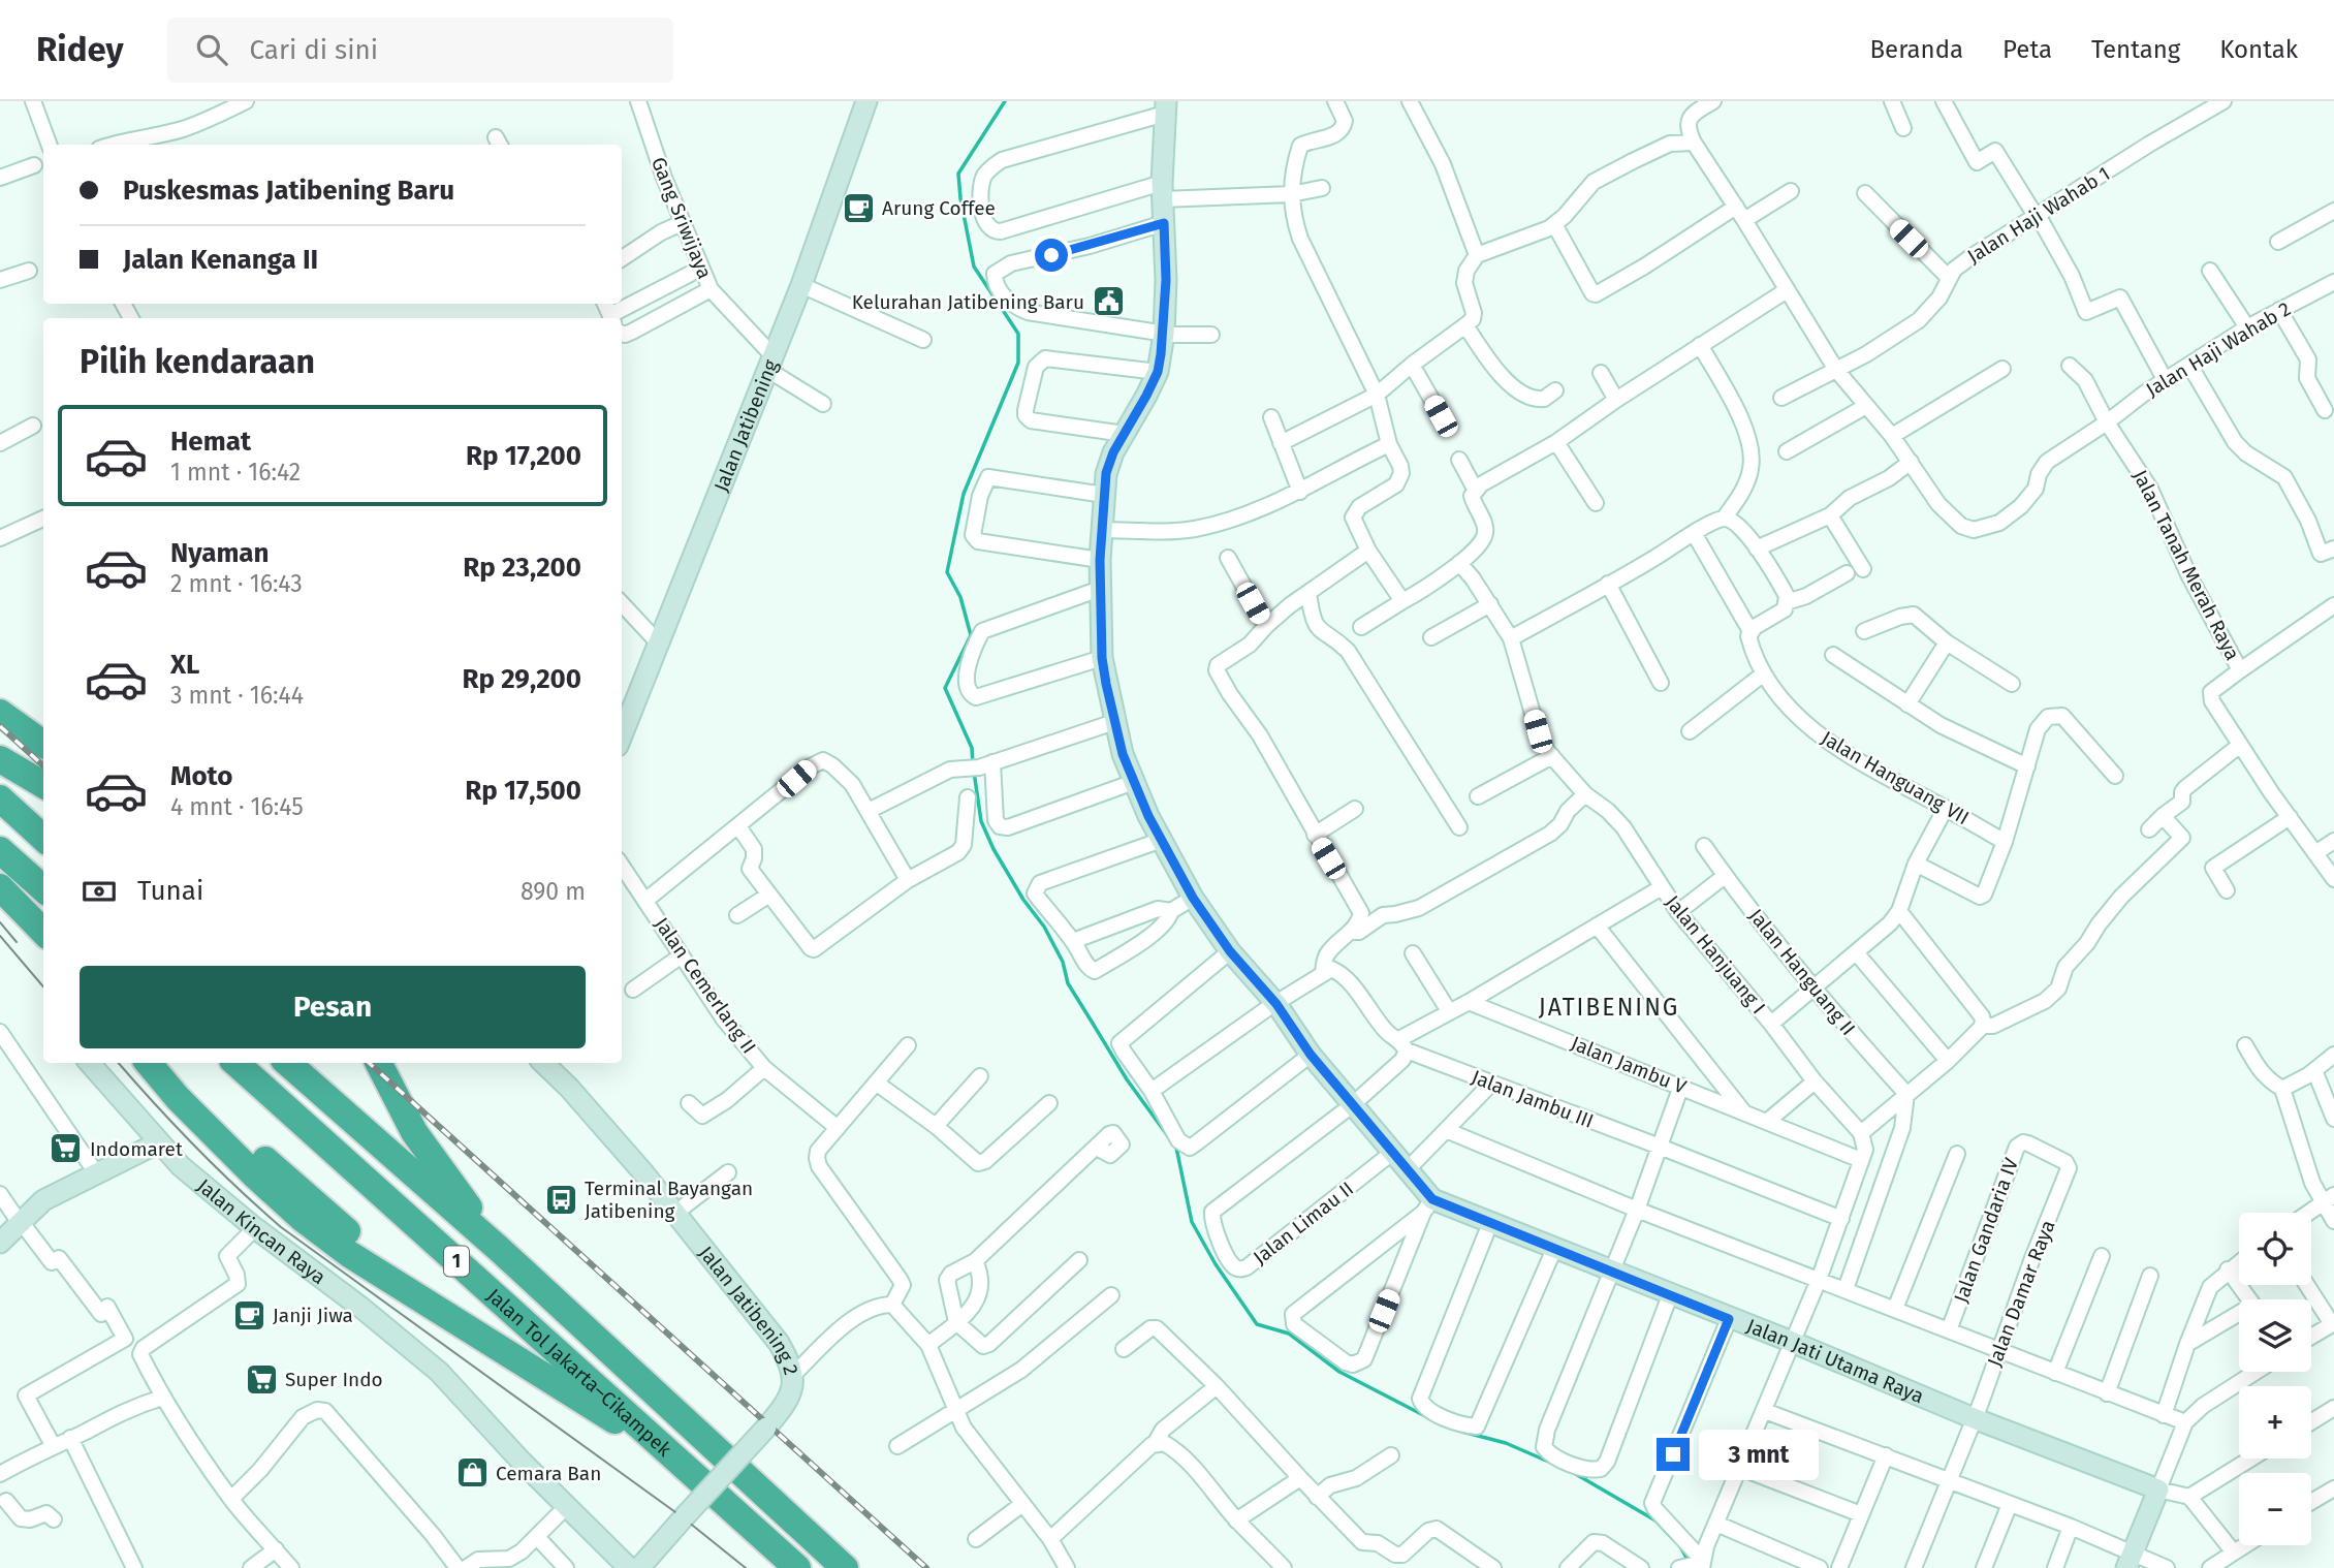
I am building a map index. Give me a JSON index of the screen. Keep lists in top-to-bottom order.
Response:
{
  "streets": {
    "highway": ["1", "Jalan Tol Jakarta–Cikampek"],
    "main road": [
      "Jalan Jatibening",
      "Jalan Kincan Raya",
      "Jalan Jatibening 2",
      "Jalan Jati Utama Raya"
    ],
    "street": [
      "Jalan Haji Wahab 1",
      "Gang Sriwijaya",
      "Jalan Haji Wahab 2",
      "Jalan Tanah Merah Raya",
      "Jalan Hanguang VII",
      "Jalan Hanjuang I",
      "Jalan Hanguang II",
      "Jalan Cemerlang II",
      "Jalan Jambu V",
      "Jalan Jambu III",
      "Jalan Limau II",
      "Jalan Gandaria IV",
      "Jalan Damar Raya"
    ]
  },
  "crossings": [
    ["Gang Sriwijaya", "Jalan Jatibening"],
    ["Jalan Haji Wahab 2", "Jalan Tanah Merah Raya"],
    ["Jalan Limau II", "Jalan Jati Utama Raya"],
    ["Jalan Gandaria IV", "Jalan Damar Raya"],
    ["Jalan Kincan Raya", "Jalan Jatibening 2"],
    ["Jalan Damar Raya", "Jalan Jati Utama Raya"]
  ],
  "districts": ["JATIBENING"],
  "places": {
    "cafe": ["Arung Coffee", "Janji Jiwa"],
    "public building": ["Kelurahan Jatibening Baru"],
    "supermarket": ["Indomaret", "Super Indo"],
    "bus stop": ["Terminal Bayangan Jatibening"],
    "shop": ["Cemara Ban"]
  },
  "page": {
    "header": "Ridey",
    "search": "Cari di sini",
    "nav": [
      "Beranda",
      "Peta",
      "Tentang",
      "Kontak"
    ],
    "banner": ["Puskesmas Jatibening Baru", "Jalan Kenanga II"],
    "heading": "Pilih kendaraan",
    "list": [
      {
        "name": "Hemat",
        "note": "1 mnt · 16:42",
        "value": "Rp 17,200"
      },
      {
        "name": "Nyaman",
        "note": "2 mnt · 16:43",
        "value": "Rp 23,200"
      },
      {
        "name": "XL",
        "note": "3 mnt · 16:44",
        "value": "Rp 29,200"
      },
      {
        "name": "Moto",
        "note": "4 mnt · 16:45",
        "value": "Rp 17,500"
      }
    ],
    "pay": ["Tunai", "890 m"],
    "buttons": "Pesan",
    "map_buttons": ["+", "−"],
    "bubble": "3 mnt"
  }
}
